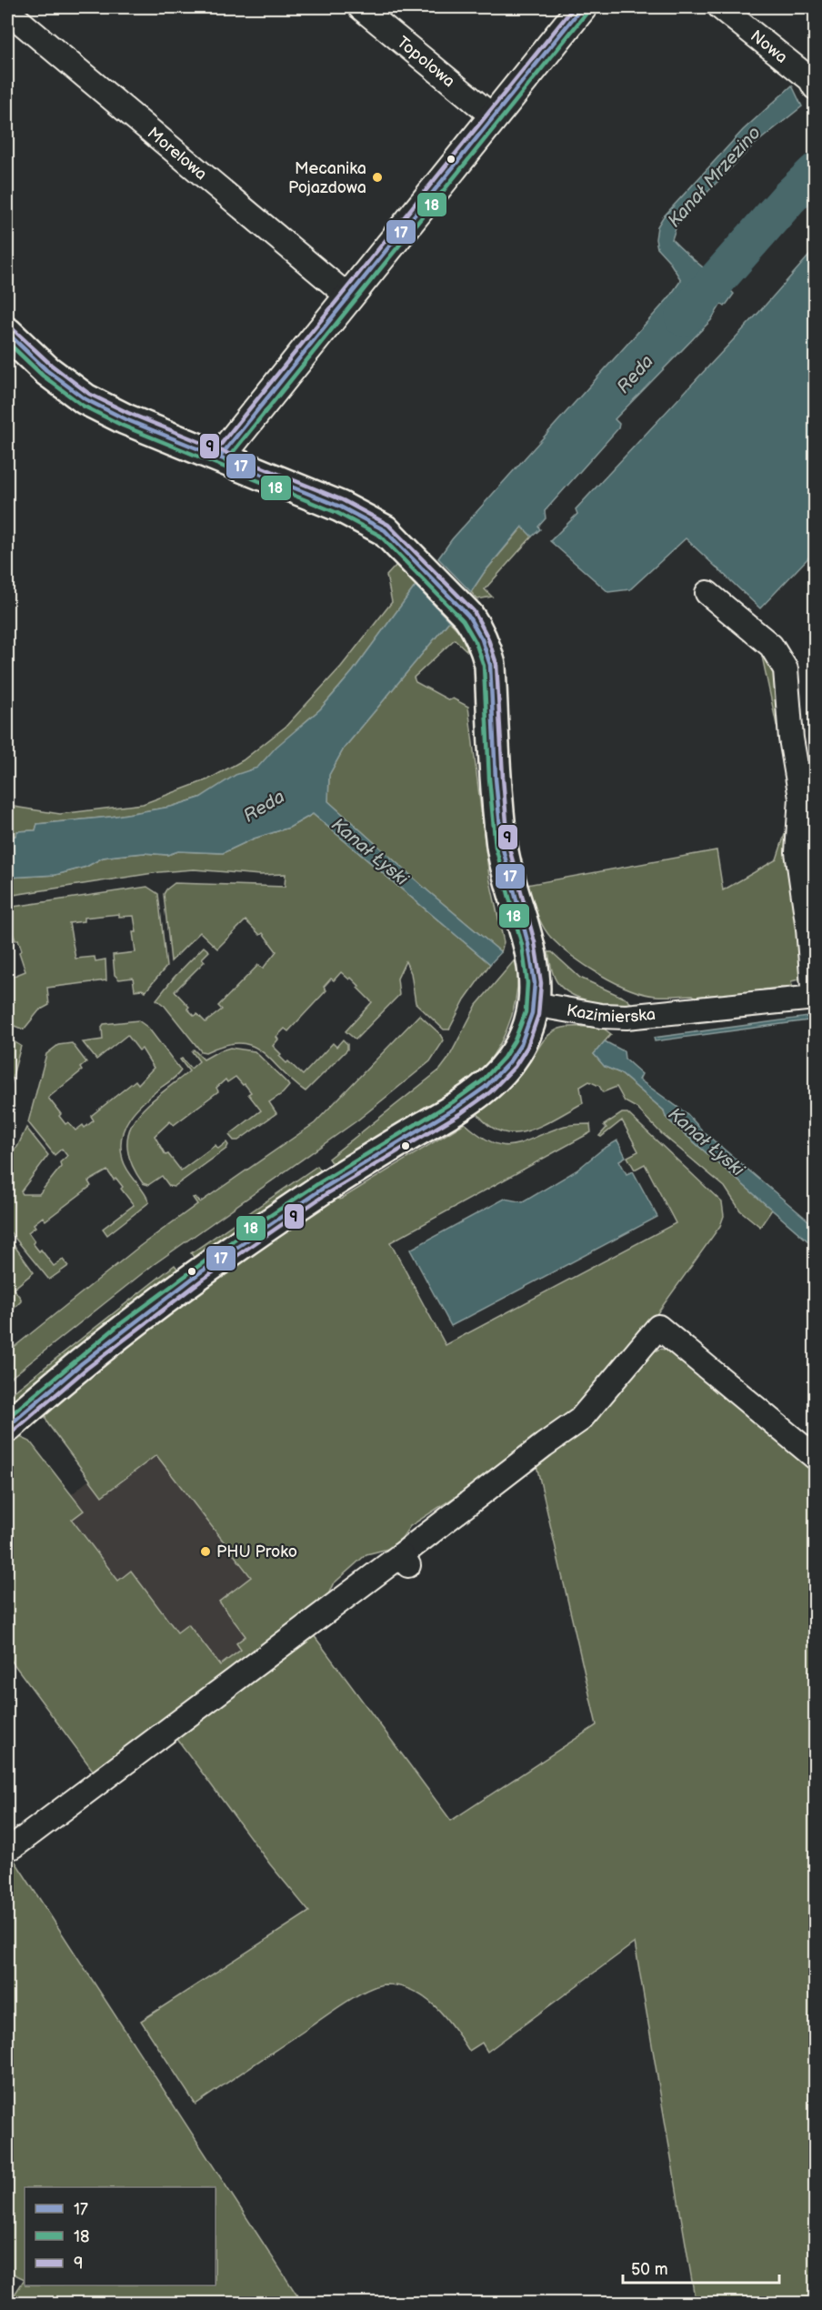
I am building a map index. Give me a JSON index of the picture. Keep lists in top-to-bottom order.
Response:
{
  "streets": {
    "street": [
      "Nowa",
      "Topolowa",
      "Morelowa",
      "Kazimierska"
    ]
  },
  "water": ["Kanał Mrzezino", "Reda", "Kanał Łyski"],
  "places": ["Mecanika Pojazdowa", "PHU Proko"],
  "lines": ["transit line 17", "transit line 9", "transit line 18"],
  "legend": ["17", "18", "9"],
  "scale_bar": "50 m"
}
